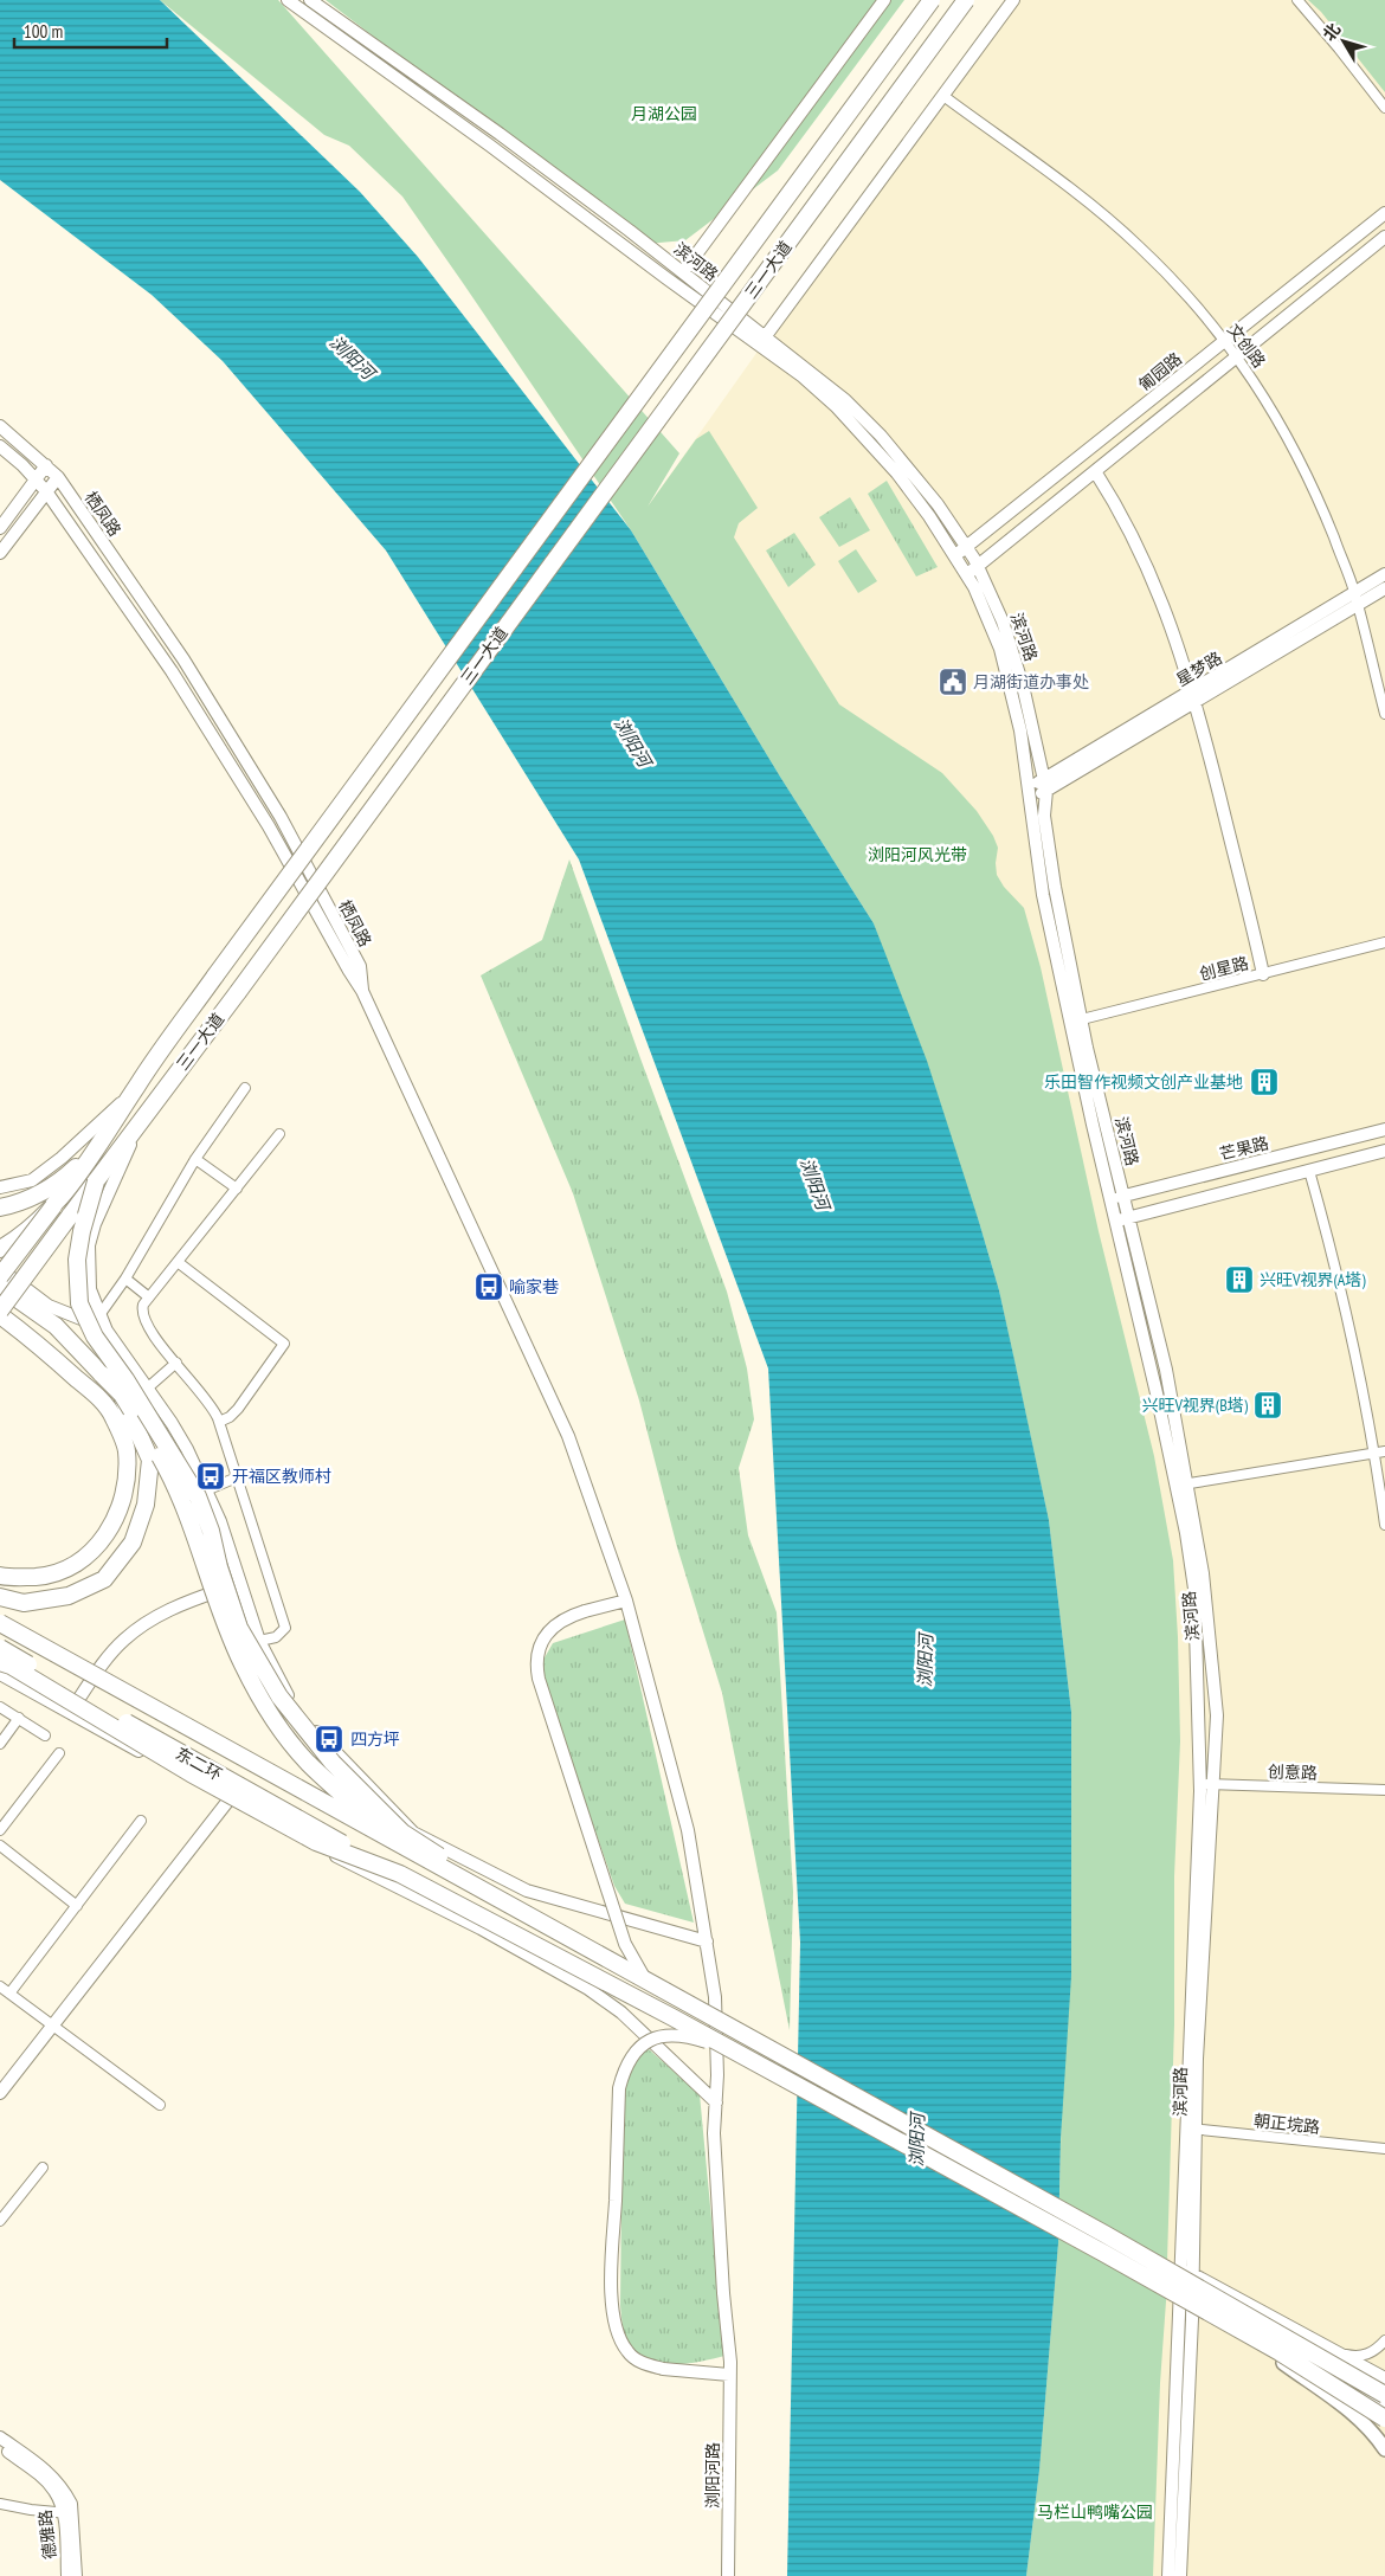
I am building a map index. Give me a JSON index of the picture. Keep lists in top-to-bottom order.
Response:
{
  "streets": {
    "highway": ["三一大道", "东二环"],
    "street": [
      "滨河路",
      "文创路",
      "匍园路",
      "栖凤路",
      "星梦路",
      "创星路",
      "芒果路",
      "创意路",
      "朝正垸路",
      "浏阳河路",
      "德雅路"
    ]
  },
  "crossings": [
    ["滨河路", "匍园路"],
    ["滨河路", "星梦路"],
    ["滨河路", "创星路"],
    ["滨河路", "芒果路"],
    ["滨河路", "创意路"],
    ["滨河路", "朝正垸路"],
    ["文创路", "匍园路"],
    ["文创路", "星梦路"],
    ["栖凤路", "浏阳河路"]
  ],
  "water": ["浏阳河"],
  "parks": ["月湖公园", "浏阳河风光带", "马栏山鸭嘴公园"],
  "places": {
    "public building": ["月湖街道办事处"],
    "building": ["乐田智作视频文创产业基地", "兴旺V视界(A塔)", "兴旺V视界(B塔)"],
    "bus stop": ["喻家巷", "开福区教师村", "四方坪"]
  },
  "scale_bar": "100 m",
  "north": "top left"
}
